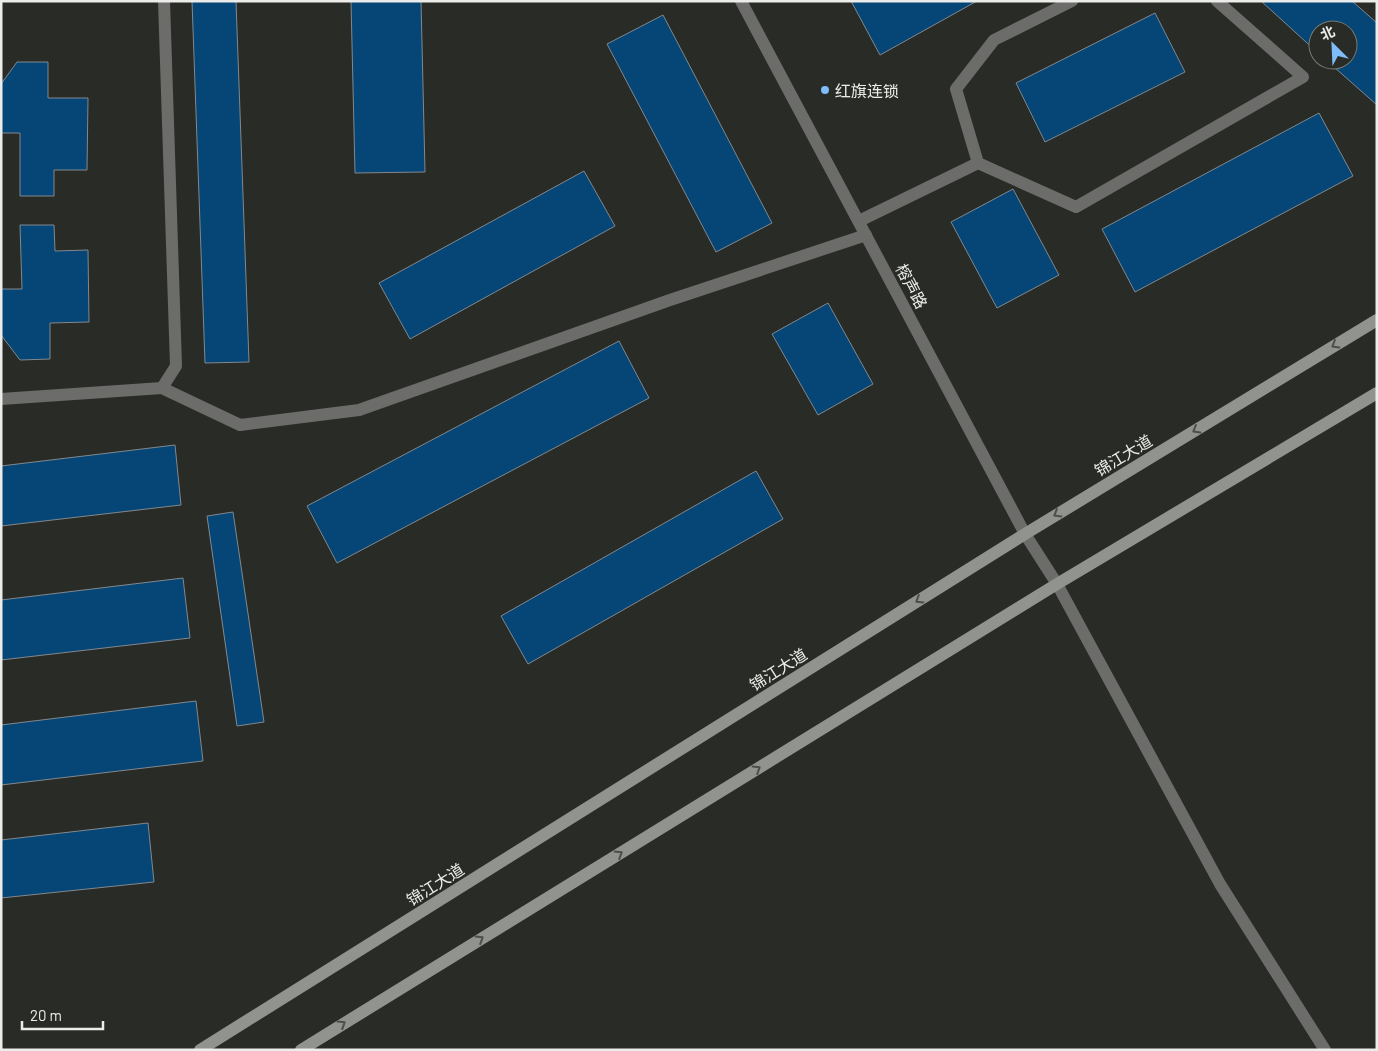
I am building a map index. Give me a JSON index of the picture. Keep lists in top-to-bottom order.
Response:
{
  "streets": {
    "main road": ["锦江大道"],
    "street": ["榕声路"]
  },
  "crossings": [
    ["榕声路", "锦江大道"]
  ],
  "places": ["红旗连锁"],
  "scale_bar": "20 m",
  "north": "top left"
}
